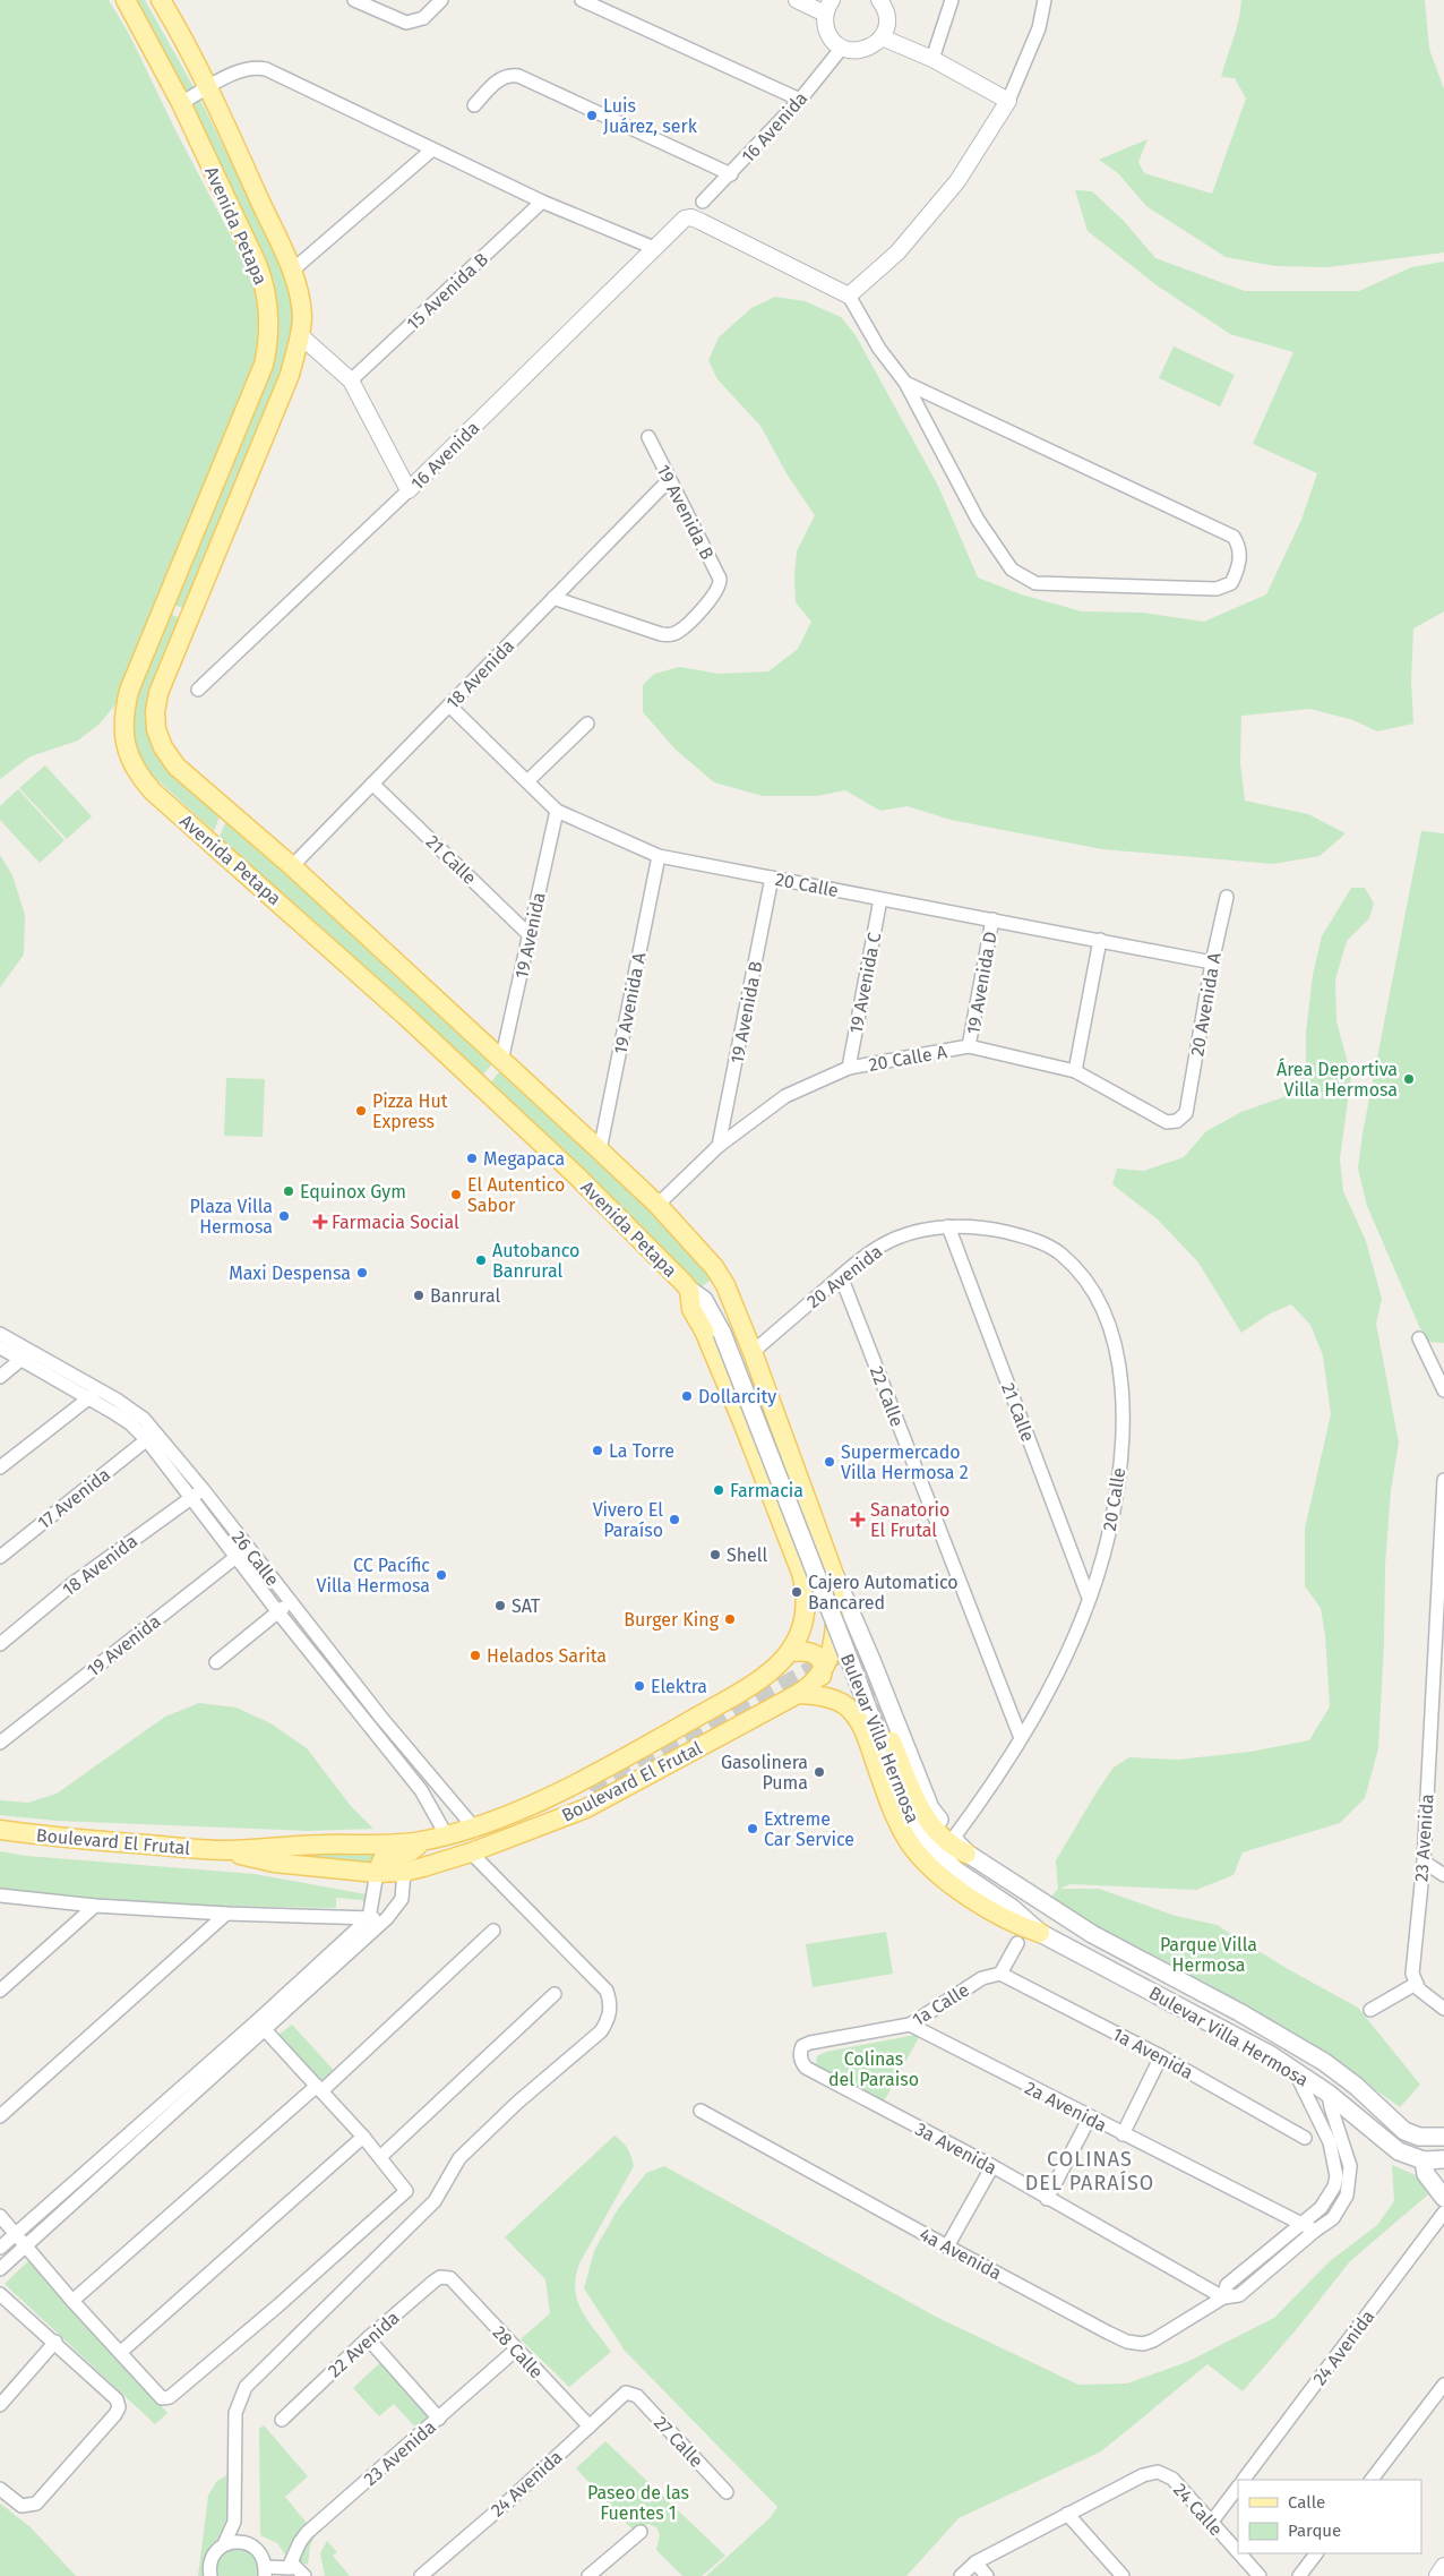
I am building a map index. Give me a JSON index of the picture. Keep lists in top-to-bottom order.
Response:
{
  "streets": {
    "main road": ["Avenida Petapa", "Bulevar Villa Hermosa", "Boulevard El Frutal"],
    "street": [
      "16 Avenida",
      "15 Avenida B",
      "19 Avenida B",
      "18 Avenida",
      "21 Calle",
      "20 Calle",
      "19 Avenida",
      "19 Avenida C",
      "19 Avenida D",
      "19 Avenida A",
      "20 Avenida A",
      "20 Calle A",
      "20 Avenida",
      "22 Calle",
      "17 Avenida",
      "26 Calle",
      "23 Avenida",
      "1a Calle",
      "1a Avenida",
      "2a Avenida",
      "3a Avenida",
      "4a Avenida",
      "22 Avenida",
      "24 Avenida",
      "28 Calle",
      "27 Calle",
      "24 Calle"
    ]
  },
  "crossings": [
    ["Avenida Petapa", "18 Avenida"],
    ["Avenida Petapa", "19 Avenida"],
    ["Avenida Petapa", "19 Avenida A"],
    ["Avenida Petapa", "20 Calle A"],
    ["Avenida Petapa", "20 Avenida"],
    ["Avenida Petapa", "Bulevar Villa Hermosa"],
    ["Avenida Petapa", "Boulevard El Frutal"],
    ["19 Avenida B", "18 Avenida"],
    ["19 Avenida B", "20 Calle"],
    ["19 Avenida B", "20 Calle A"],
    ["18 Avenida", "21 Calle"],
    ["18 Avenida", "20 Calle"],
    ["18 Avenida", "26 Calle"],
    ["21 Calle", "20 Calle"],
    ["21 Calle", "19 Avenida"],
    ["21 Calle", "20 Avenida"],
    ["20 Calle", "19 Avenida"],
    ["20 Calle", "19 Avenida C"],
    ["20 Calle", "19 Avenida D"],
    ["20 Calle", "19 Avenida A"],
    ["20 Calle", "20 Avenida A"],
    ["20 Calle", "20 Avenida"],
    ["20 Calle", "22 Calle"],
    ["20 Calle", "Bulevar Villa Hermosa"],
    ["19 Avenida", "26 Calle"],
    ["19 Avenida C", "20 Calle A"],
    ["19 Avenida D", "20 Calle A"],
    ["20 Avenida A", "20 Calle A"],
    ["20 Avenida", "22 Calle"],
    ["17 Avenida", "26 Calle"],
    ["26 Calle", "Boulevard El Frutal"],
    ["Bulevar Villa Hermosa", "4a Avenida"],
    ["23 Avenida", "28 Calle"],
    ["1a Calle", "1a Avenida"],
    ["1a Calle", "2a Avenida"],
    ["1a Calle", "3a Avenida"],
    ["2a Avenida", "4a Avenida"],
    ["3a Avenida", "4a Avenida"],
    ["22 Avenida", "28 Calle"],
    ["24 Avenida", "28 Calle"],
    ["24 Avenida", "27 Calle"]
  ],
  "districts": ["COLINAS DEL PARAÍSO"],
  "parks": ["Parque Villa Hermosa", "Colinas del Paraiso", "Paseo de las Fuentes 1"],
  "places": {
    "other": [
      "Luis Juárez, serk",
      "Área Deportiva Villa Hermosa",
      "Pizza Hut Express",
      "Megapaca",
      "Equinox Gym",
      "El Autentico Sabor",
      "Plaza Villa Hermosa",
      "Autobanco Banrural",
      "Maxi Despensa",
      "Banrural",
      "Dollarcity",
      "La Torre",
      "Supermercado Villa Hermosa 2",
      "Farmacia",
      "Vivero El Paraíso",
      "Shell",
      "CC Pacífic Villa Hermosa",
      "Cajero Automatico Bancared",
      "SAT",
      "Burger King",
      "Helados Sarita",
      "Elektra",
      "Gasolinera Puma",
      "Extreme Car Service"
    ],
    "health": ["Farmacia Social", "Sanatorio El Frutal"]
  },
  "legend": ["Calle", "Parque"]
}
